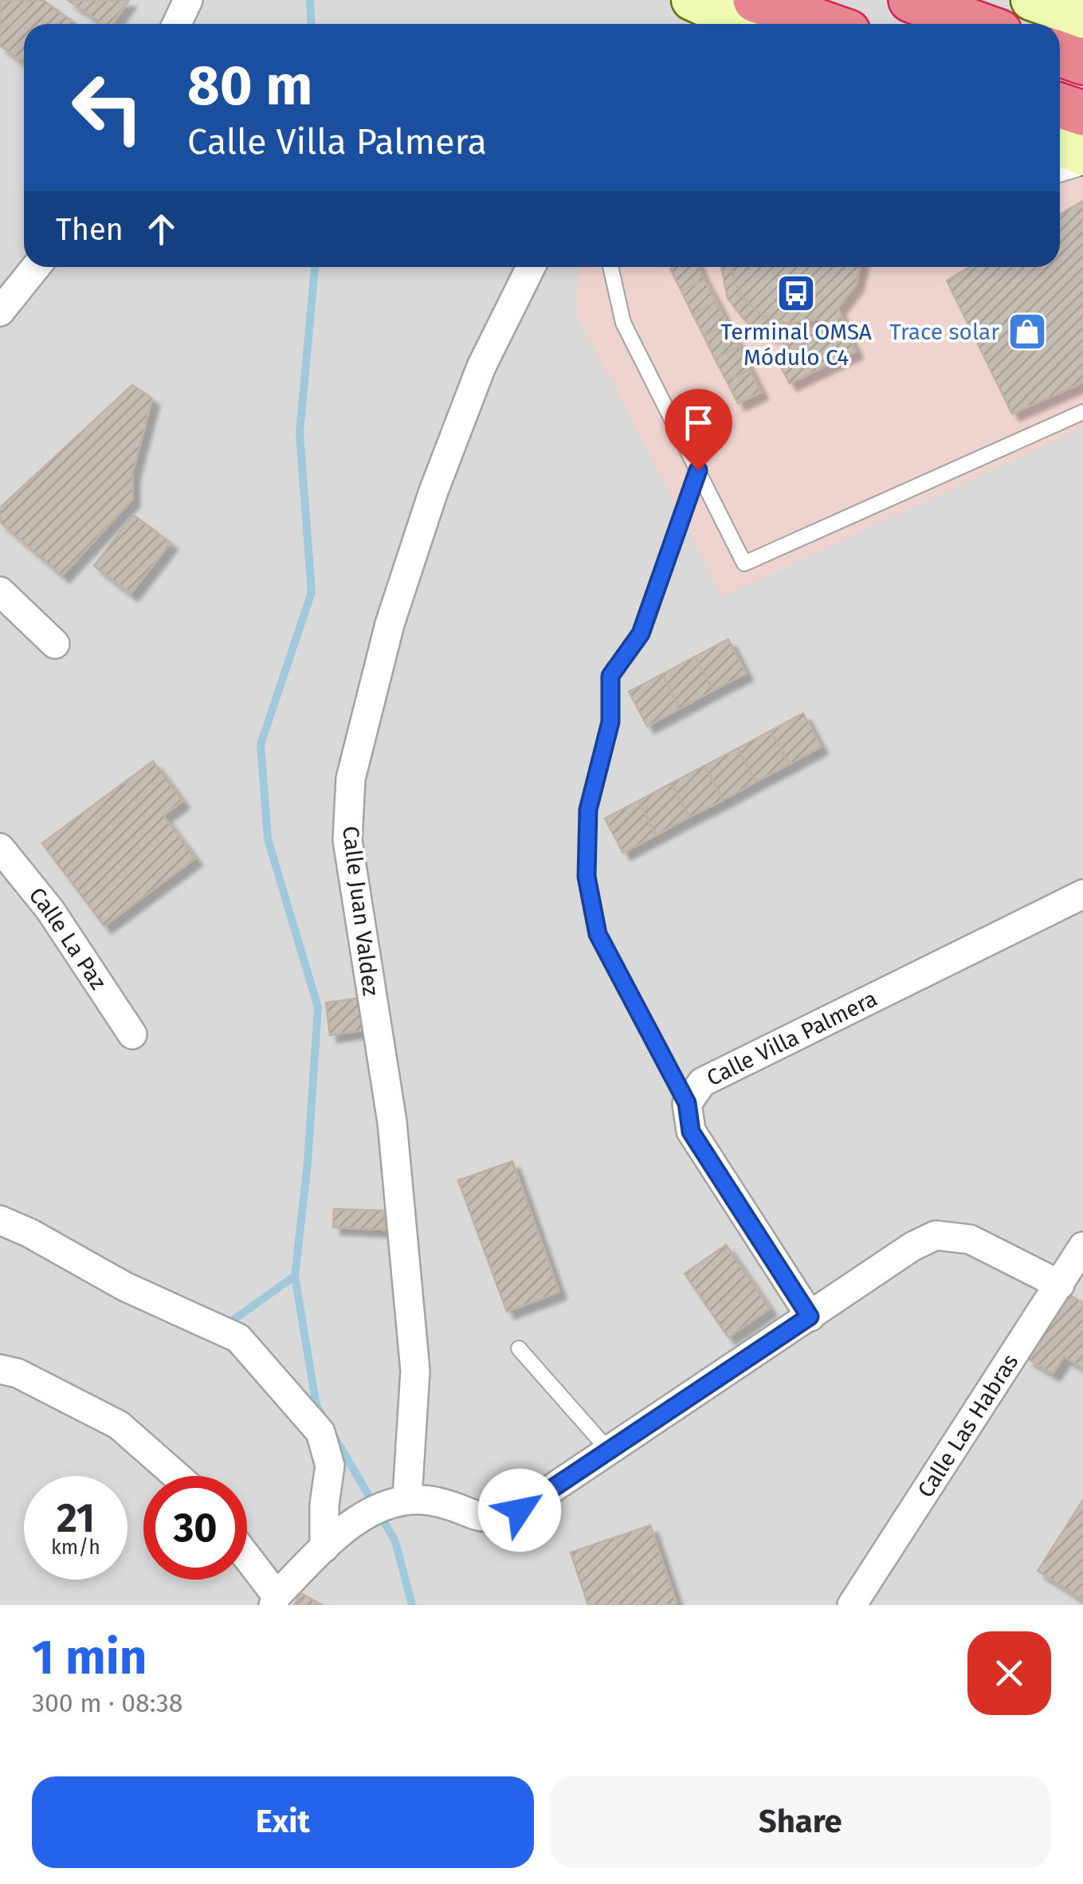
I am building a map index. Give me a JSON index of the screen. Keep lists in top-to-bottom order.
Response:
{
  "streets": {
    "street": [
      "Calle Juan Valdez",
      "Calle La Paz",
      "Calle Villa Palmera",
      "Calle Las Habras"
    ]
  },
  "places": {
    "bus stop": ["Terminal OMSA Módulo C4"],
    "shop": ["Trace solar"]
  },
  "page": {
    "turn": ["80 m", "Calle Villa Palmera"],
    "then": "Then",
    "speed": "21 km/h",
    "limit": "30",
    "heading": ["1 min", "300 m · 08:38"],
    "buttons": ["Exit", "Share"]
  }
}
